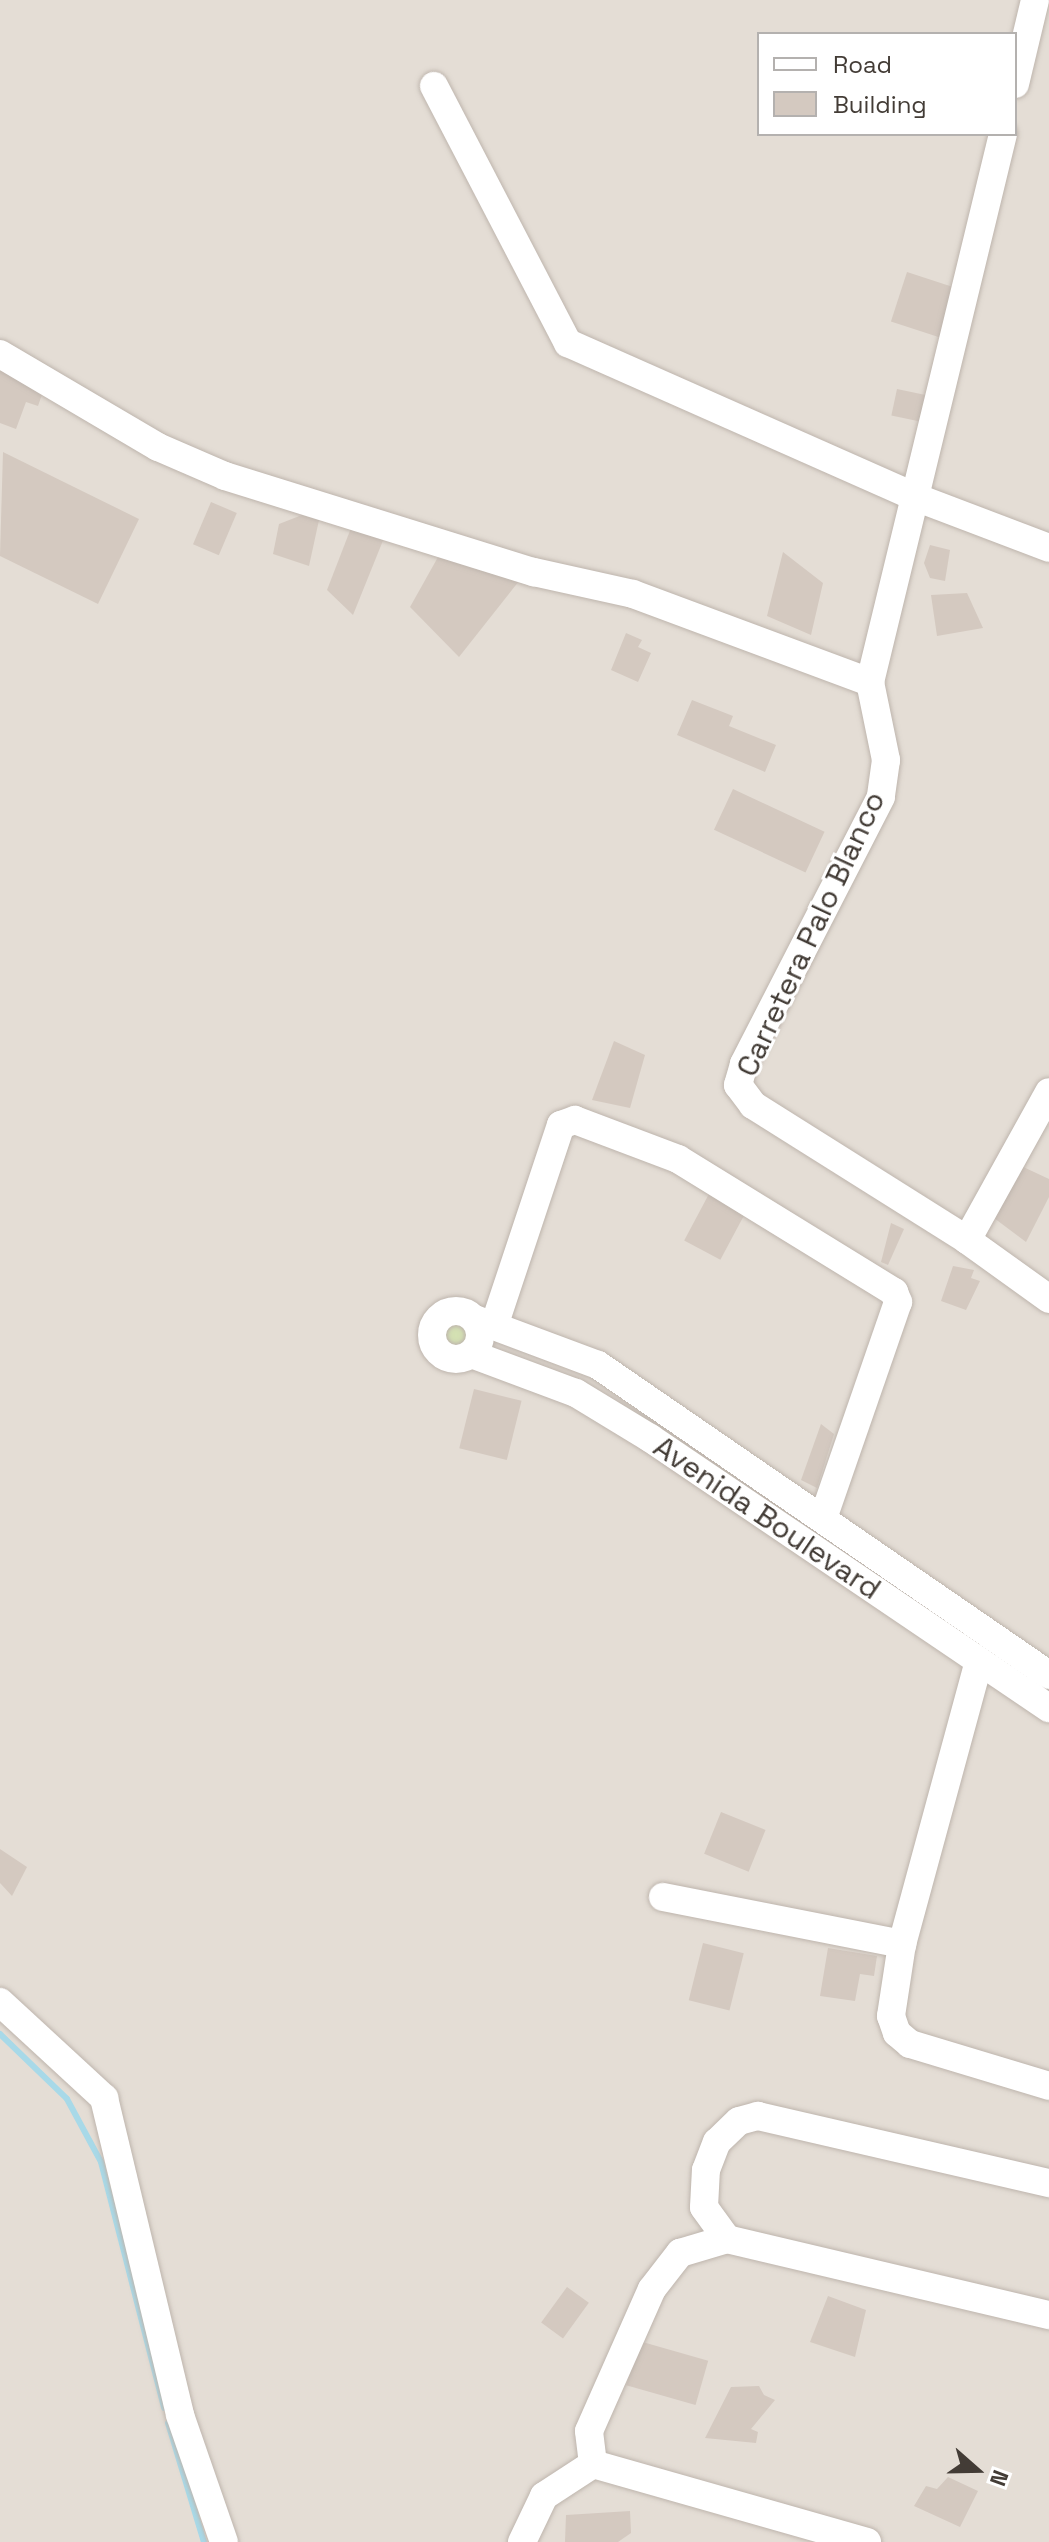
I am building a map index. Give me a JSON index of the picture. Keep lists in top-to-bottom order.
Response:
{
  "streets": {
    "street": ["Carretera Palo Blanco", "Avenida Boulevard"]
  },
  "legend": ["Road", "Building"],
  "north": "right"
}
